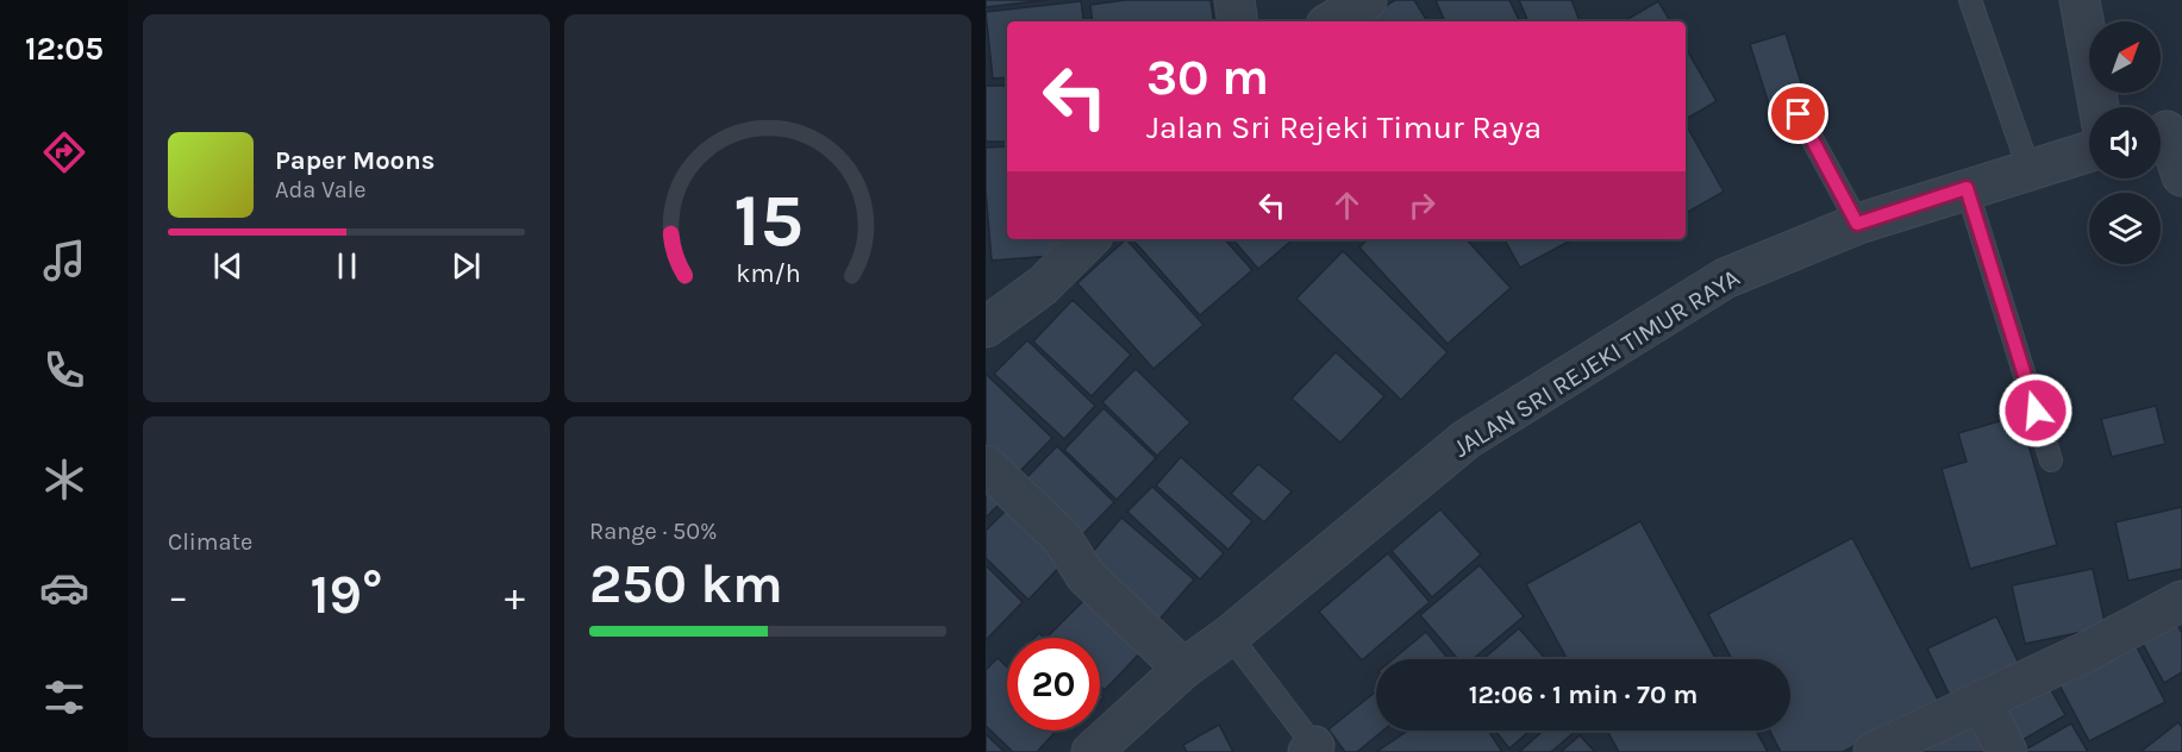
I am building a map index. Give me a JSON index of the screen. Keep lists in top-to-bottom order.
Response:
{
  "streets": {
    "street": ["JALAN SRI REJEKI TIMUR RAYA"]
  },
  "north": "top right",
  "page": {
    "tabs": "12:05",
    "turn": ["30 m", "Jalan Sri Rejeki Timur Raya"],
    "song": ["Paper Moons", "Ada Vale"],
    "tile": [
      "Climate",
      ["Range · 50%", "250 km"]
    ],
    "heat": ["−", "19°", "+"],
    "limit": "20",
    "trip": "12:06 · 1 min · 70 m",
    "gauge": ["15", "km/h"]
  }
}
